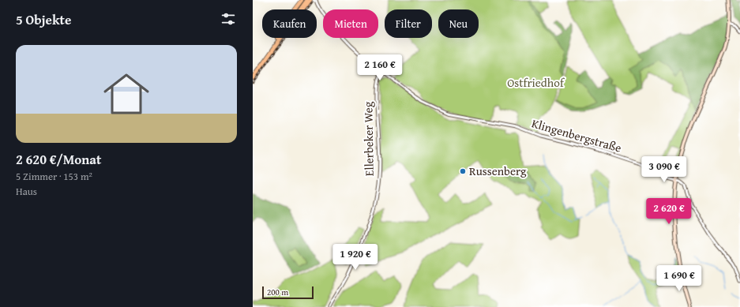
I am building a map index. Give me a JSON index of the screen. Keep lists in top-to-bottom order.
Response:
{
  "streets": {
    "street": ["Klingenbergstraße", "Ellerbeker Weg"]
  },
  "crossings": [
    ["Klingenbergstraße", "Ellerbeker Weg"]
  ],
  "parks": ["Ostfriedhof"],
  "places": ["Russenberg"],
  "scale_bar": "200 m",
  "page": {
    "heading": "5 Objekte",
    "chip": [
      "Kaufen",
      "Mieten",
      "Filter",
      "Neu"
    ],
    "list": [
      {
        "name": "2 620 €/Monat",
        "note": "5 Zimmer · 153 m² · Haus"
      }
    ],
    "price": [
      "2 160 €",
      "3 090 €",
      "2 620 €",
      "1 920 €",
      "1 690 €"
    ],
    "scale": "200 m"
  }
}
